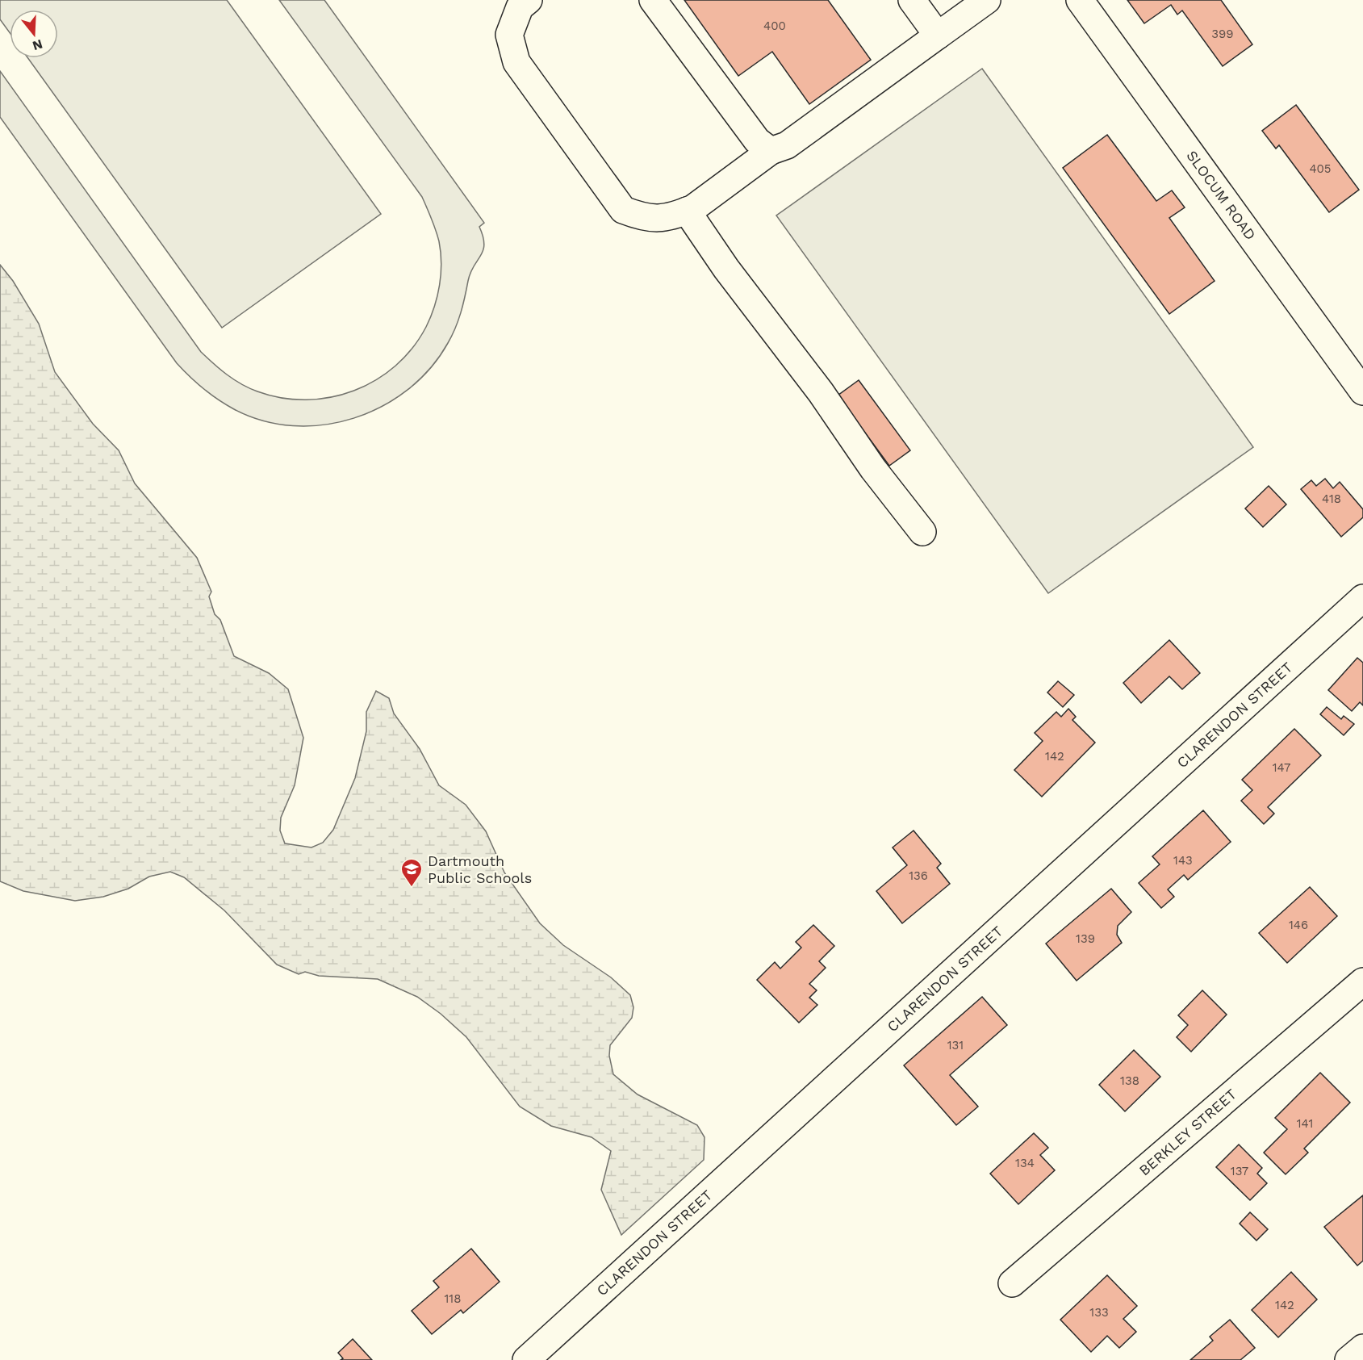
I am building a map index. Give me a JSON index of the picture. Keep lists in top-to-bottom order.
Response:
{
  "streets": {
    "street": ["SLOCUM ROAD", "CLARENDON STREET", "BERKLEY STREET"]
  },
  "places": {
    "school or university": ["Dartmouth Public Schools"]
  },
  "house_numbers": [
    "400",
    "399",
    "405",
    "418",
    "142",
    "147",
    "143",
    "136",
    "146",
    "139",
    "131",
    "138",
    "141",
    "134",
    "137",
    "118",
    "142",
    "133"
  ],
  "north": "bottom"
}
